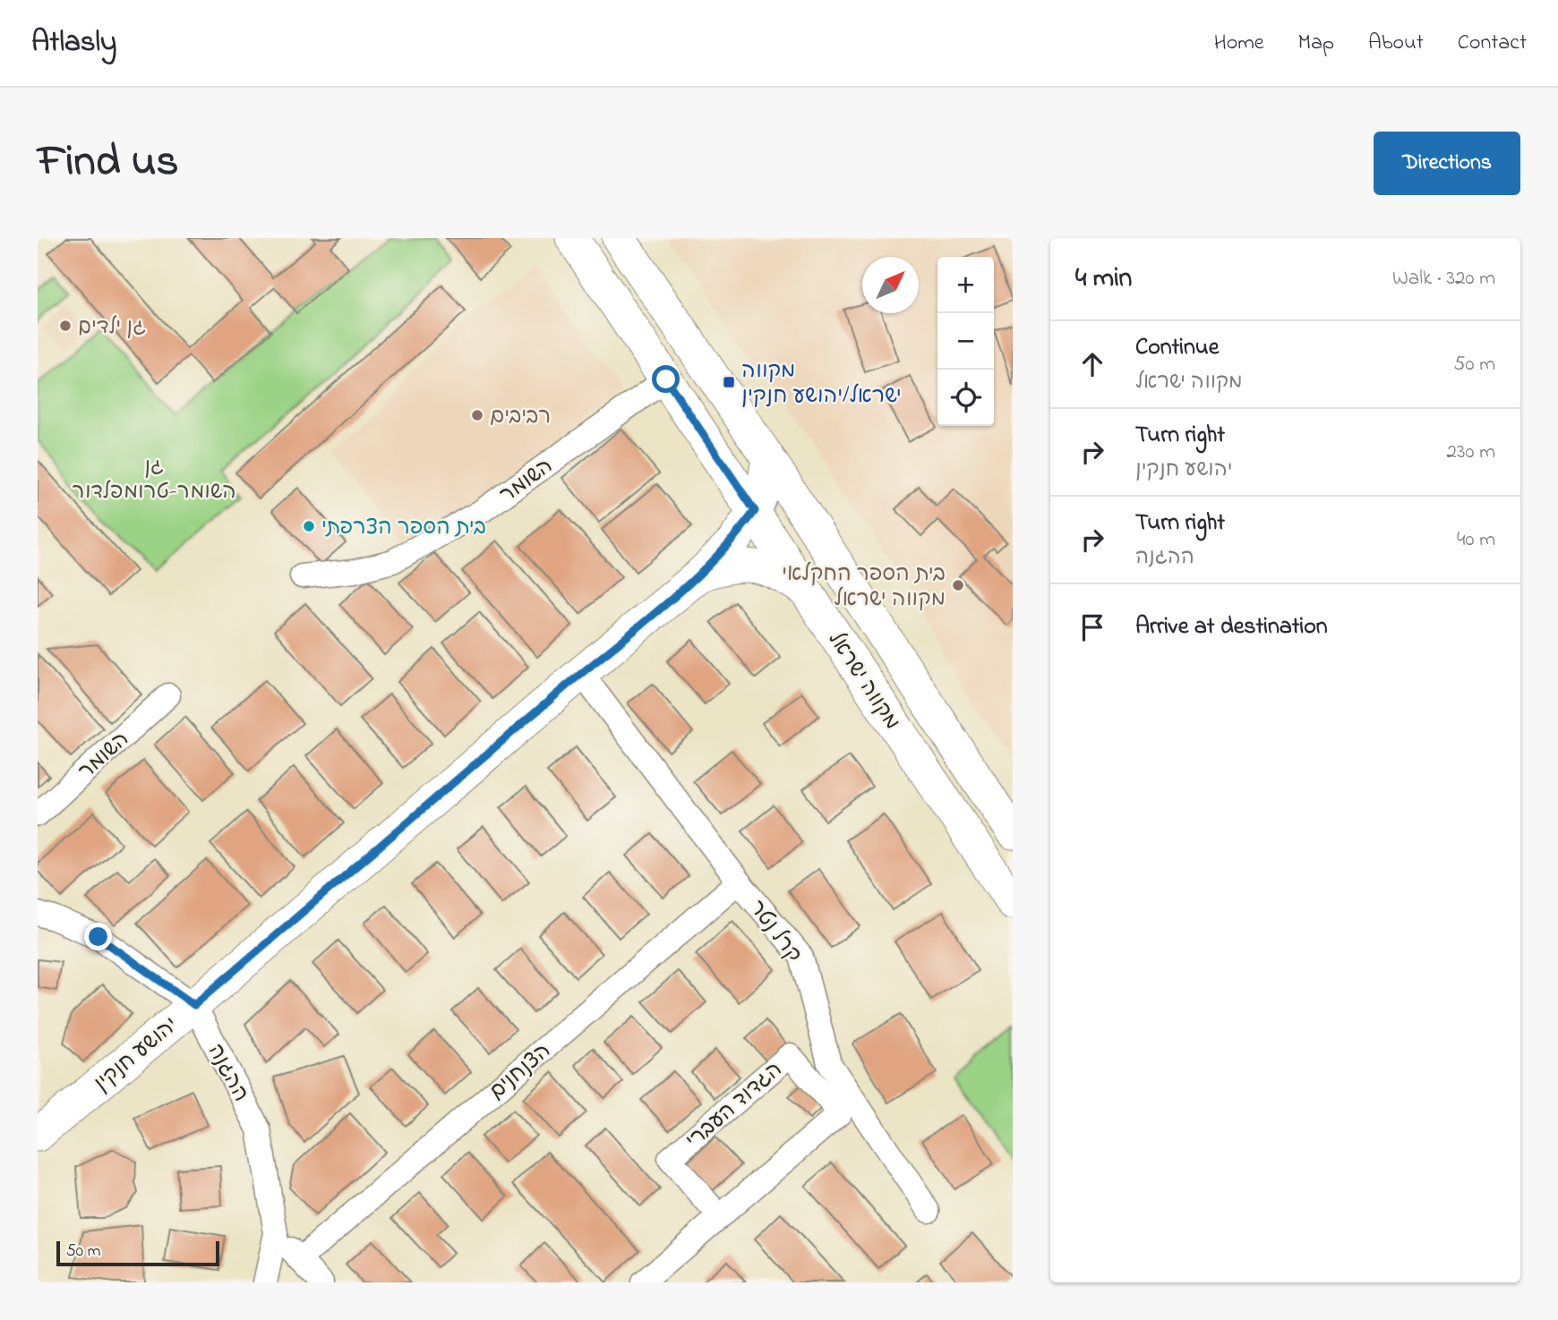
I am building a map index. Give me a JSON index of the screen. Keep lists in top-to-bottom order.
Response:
{
  "streets": {
    "main road": ["מקווה ישראל", "יהושע חנקין"],
    "street": [
      "השומר",
      "קרל נטר",
      "הצנחנים",
      "ההגנה",
      "הגדוד העברי"
    ]
  },
  "crossings": [
    ["השומר", "מקווה ישראל"],
    ["מקווה ישראל", "יהושע חנקין"],
    ["קרל נטר", "יהושע חנקין"],
    ["קרל נטר", "הצנחנים"],
    ["יהושע חנקין", "ההגנה"]
  ],
  "parks": ["גן השומר-טרומפלדור"],
  "places": {
    "other": [
      "גן ילדים",
      "רביבים",
      "בית הספר הצרפתי",
      "בית הספר החקלאי מקווה ישראל"
    ],
    "transit": ["מקווה ישראל/יהושע חנקין"]
  },
  "scale_bar": "50 m",
  "north": "top right",
  "page": {
    "header": "Atlasly",
    "nav": [
      "Home",
      "Map",
      "About",
      "Contact"
    ],
    "title": "Find us",
    "buttons": "Directions",
    "heading": ["4 min", "Walk · 320 m"],
    "map_buttons": ["+", "−"],
    "list": [
      ["Continue", "מקווה ישראל", "50 m"],
      ["Turn right", "יהושע חנקין", "230 m"],
      ["Turn right", "ההגנה", "40 m"],
      "Arrive at destination"
    ],
    "scale": "50 m"
  }
}
